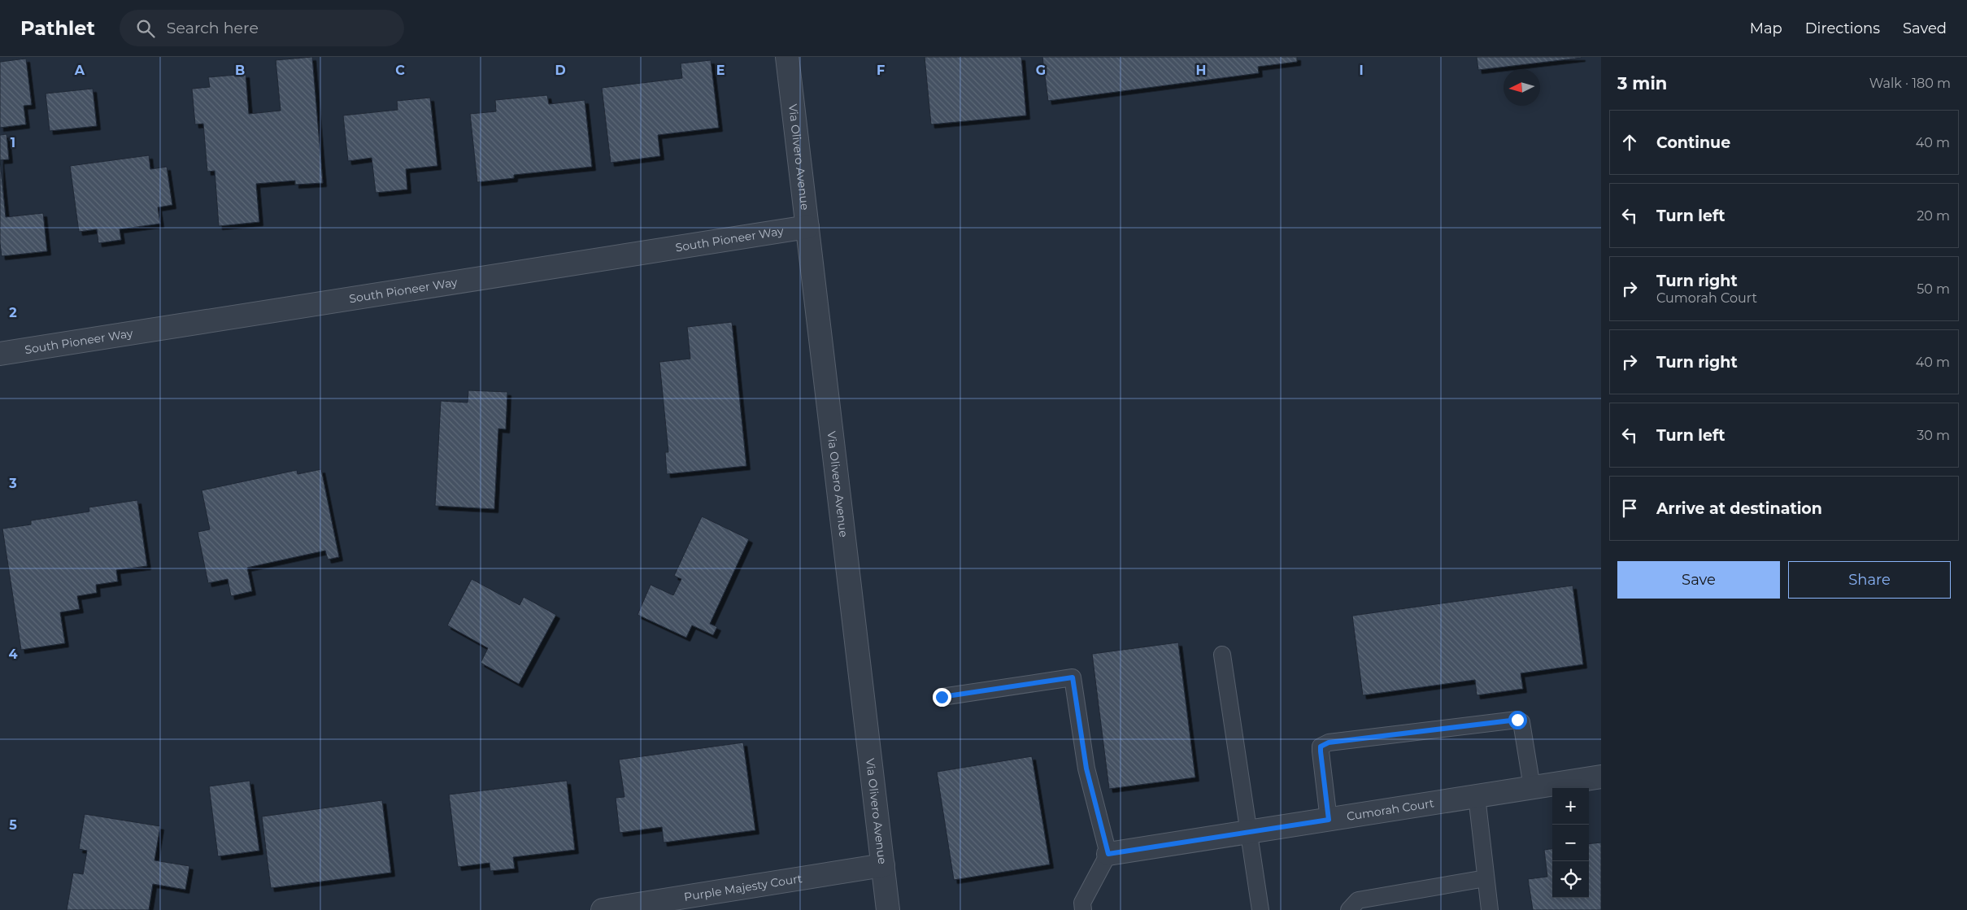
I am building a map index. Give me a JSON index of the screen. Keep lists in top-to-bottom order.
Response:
{
  "streets": {
    "street": [
      "Via Olivero Avenue",
      "South Pioneer Way",
      "Cumorah Court",
      "Purple Majesty Court"
    ]
  },
  "crossings": [
    ["Via Olivero Avenue", "South Pioneer Way"],
    ["Via Olivero Avenue", "Purple Majesty Court"]
  ],
  "north": "left",
  "page": {
    "header": "Pathlet",
    "search": "Search here",
    "nav": ["Map", "Directions", "Saved"],
    "heading": ["3 min", "Walk · 180 m"],
    "list": [
      ["Continue", "40 m"],
      ["Turn left", "20 m"],
      ["Turn right", "Cumorah Court", "50 m"],
      ["Turn right", "40 m"],
      ["Turn left", "30 m"],
      "Arrive at destination"
    ],
    "buttons": ["Save", "Share"],
    "map_buttons": ["+", "−"]
  },
  "grid": {
    "columns": [
      "A",
      "B",
      "C",
      "D",
      "E",
      "F",
      "G",
      "H",
      "I"
    ],
    "rows": [
      "1",
      "2",
      "3",
      "4",
      "5"
    ]
  }
}
